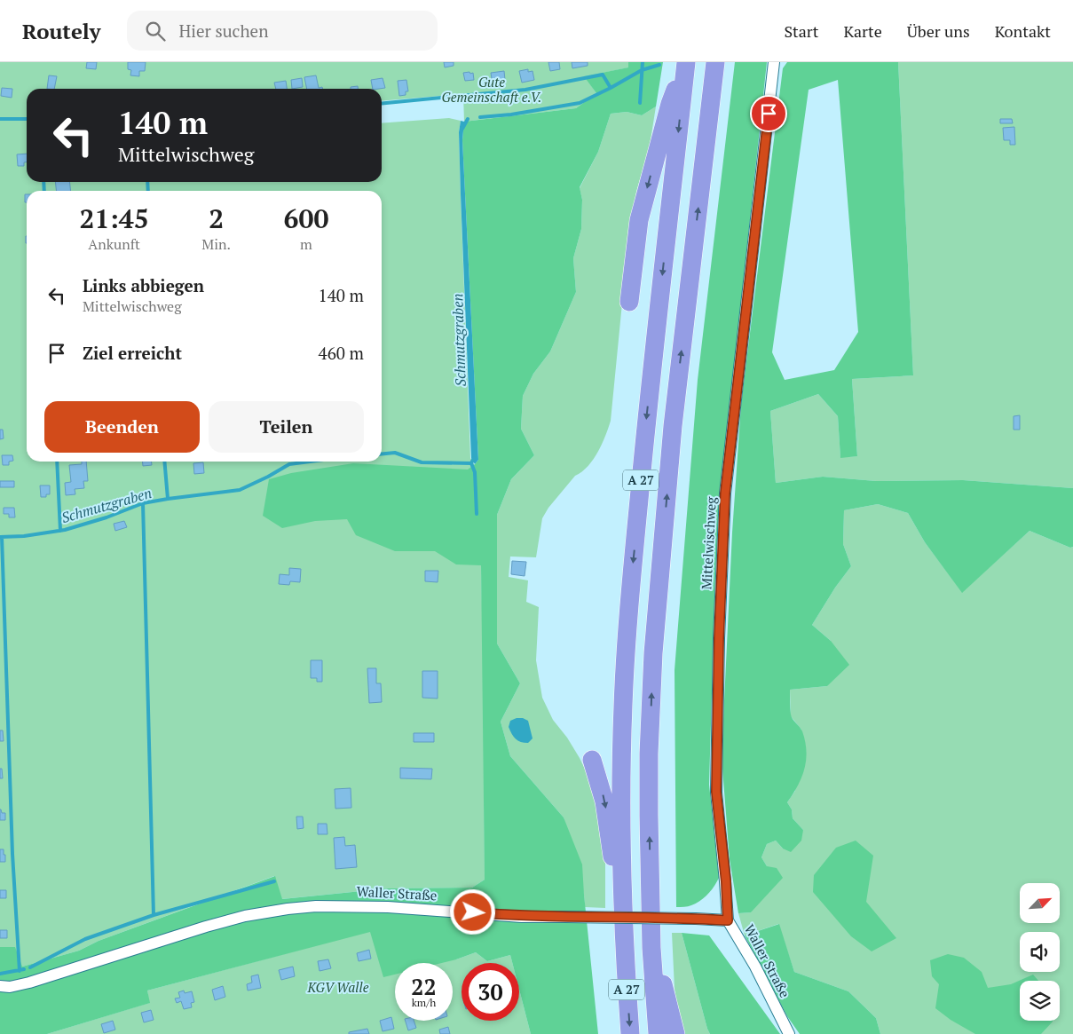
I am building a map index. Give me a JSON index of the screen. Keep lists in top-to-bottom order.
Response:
{
  "streets": {
    "highway": ["A 27"],
    "street": ["Mittelwischweg", "Waller Straße"]
  },
  "crossings": [
    ["Mittelwischweg", "Waller Straße"]
  ],
  "water": ["Schmutzgraben"],
  "parks": ["Gute Gemeinschaft e.V.", "KGV Walle"],
  "north": "top right",
  "page": {
    "header": "Routely",
    "search": "Hier suchen",
    "nav": [
      "Start",
      "Karte",
      "Über uns",
      "Kontakt"
    ],
    "turn": ["140 m", "Mittelwischweg"],
    "eta": [
      "21:45",
      "Ankunft",
      "2",
      "Min.",
      "600",
      "m"
    ],
    "list": [
      {
        "name": "Links abbiegen",
        "note": "Mittelwischweg",
        "value": "140 m"
      },
      {
        "name": "Ziel erreicht",
        "value": "460 m"
      }
    ],
    "buttons": ["Beenden", "Teilen"],
    "speed": "22 km/h",
    "limit": "30"
  }
}
